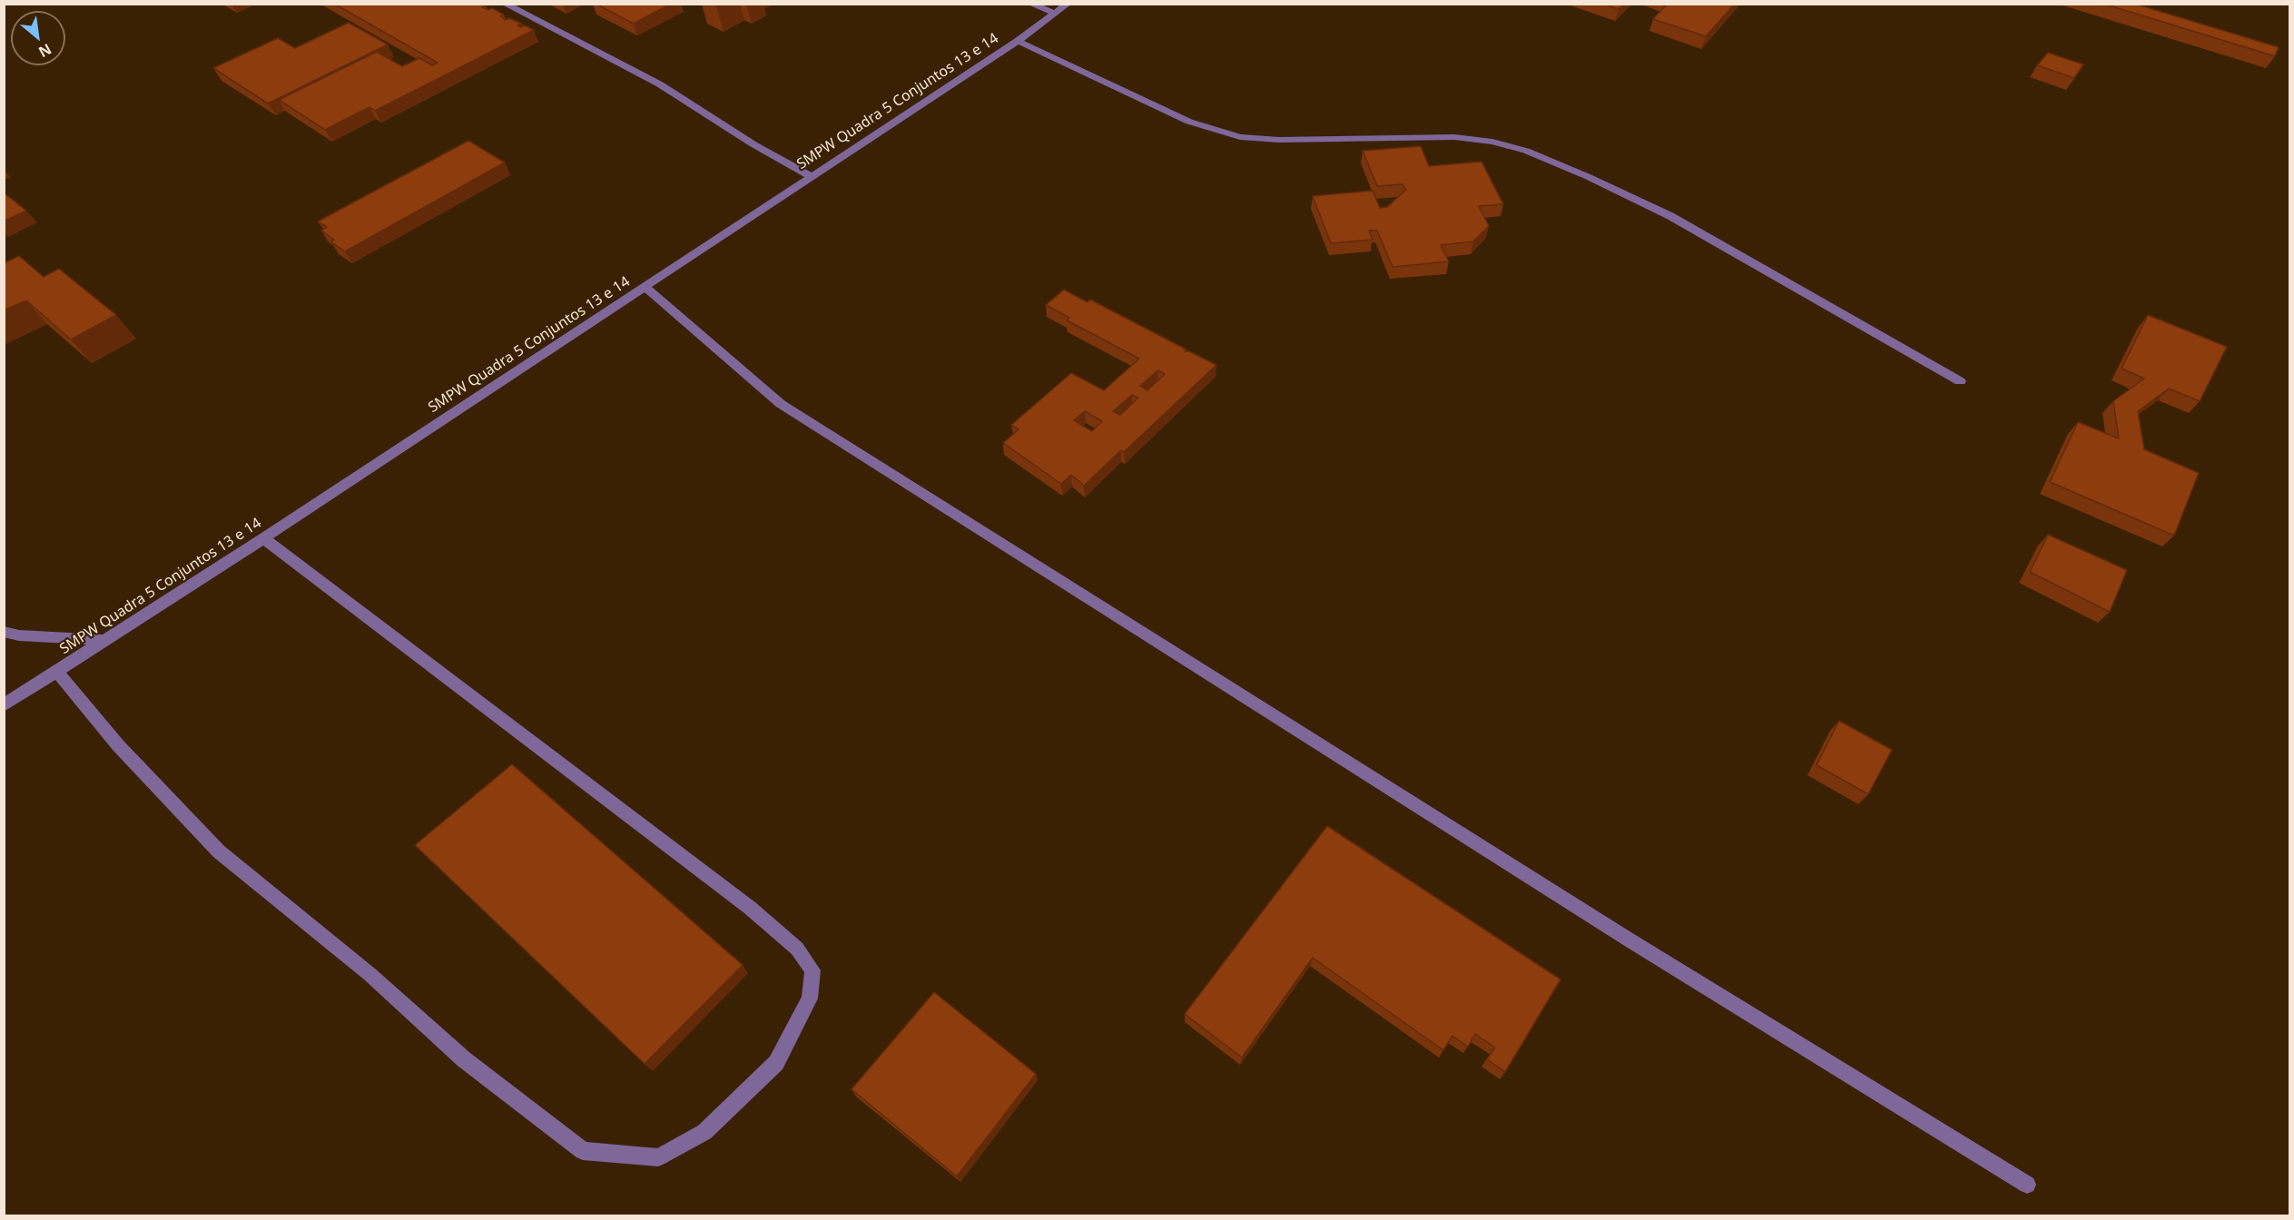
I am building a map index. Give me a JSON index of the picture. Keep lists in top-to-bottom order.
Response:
{
  "streets": {
    "street": ["SMPW Quadra 5 Conjuntos 13 e 14"]
  },
  "north": "bottom right"
}
